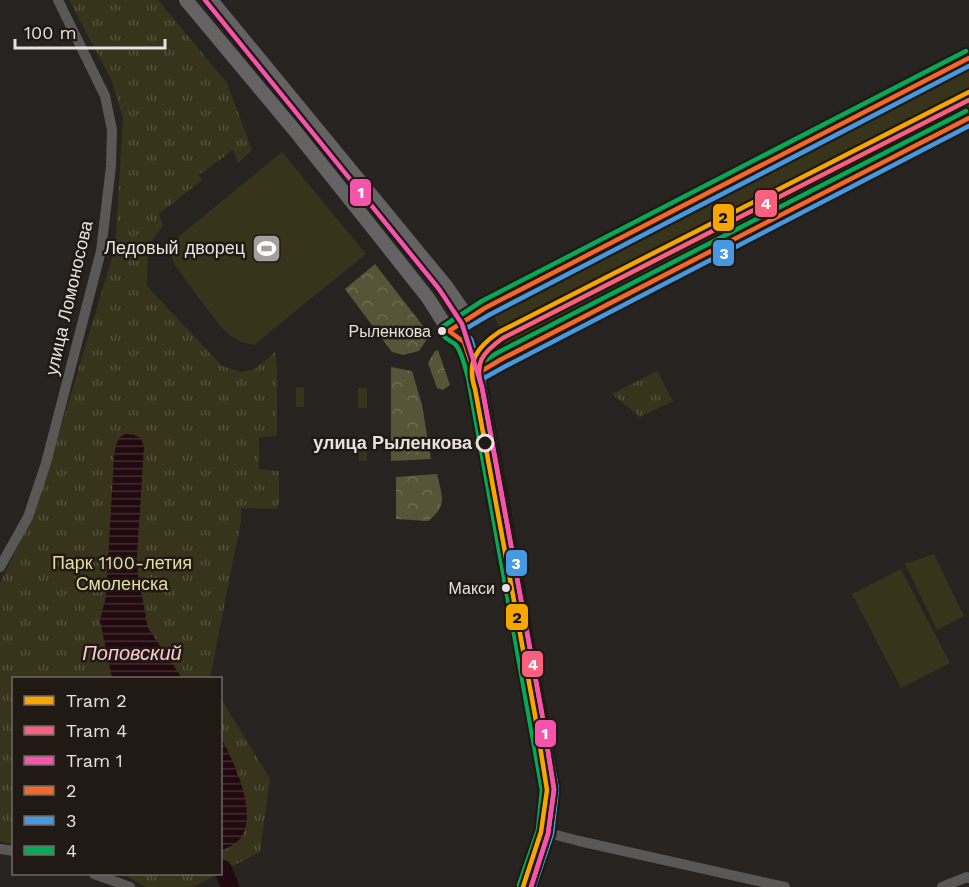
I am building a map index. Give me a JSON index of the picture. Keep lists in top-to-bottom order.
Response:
{
  "streets": {
    "street": ["улица Ломоносова"]
  },
  "water": ["Поповский"],
  "parks": ["Парк 1100-летия Смоленска"],
  "places": {
    "sports": ["Ледовый дворец"],
    "other": ["Рыленкова", "улица Рыленкова", "Макси"]
  },
  "lines": [
    "tram line 1",
    "transit line 4",
    "transit line 2",
    "transit line 3",
    "tram line 2",
    "tram line 4"
  ],
  "legend": [
    "Tram 2",
    "Tram 4",
    "Tram 1",
    "2",
    "3",
    "4"
  ],
  "scale_bar": "100 m"
}
